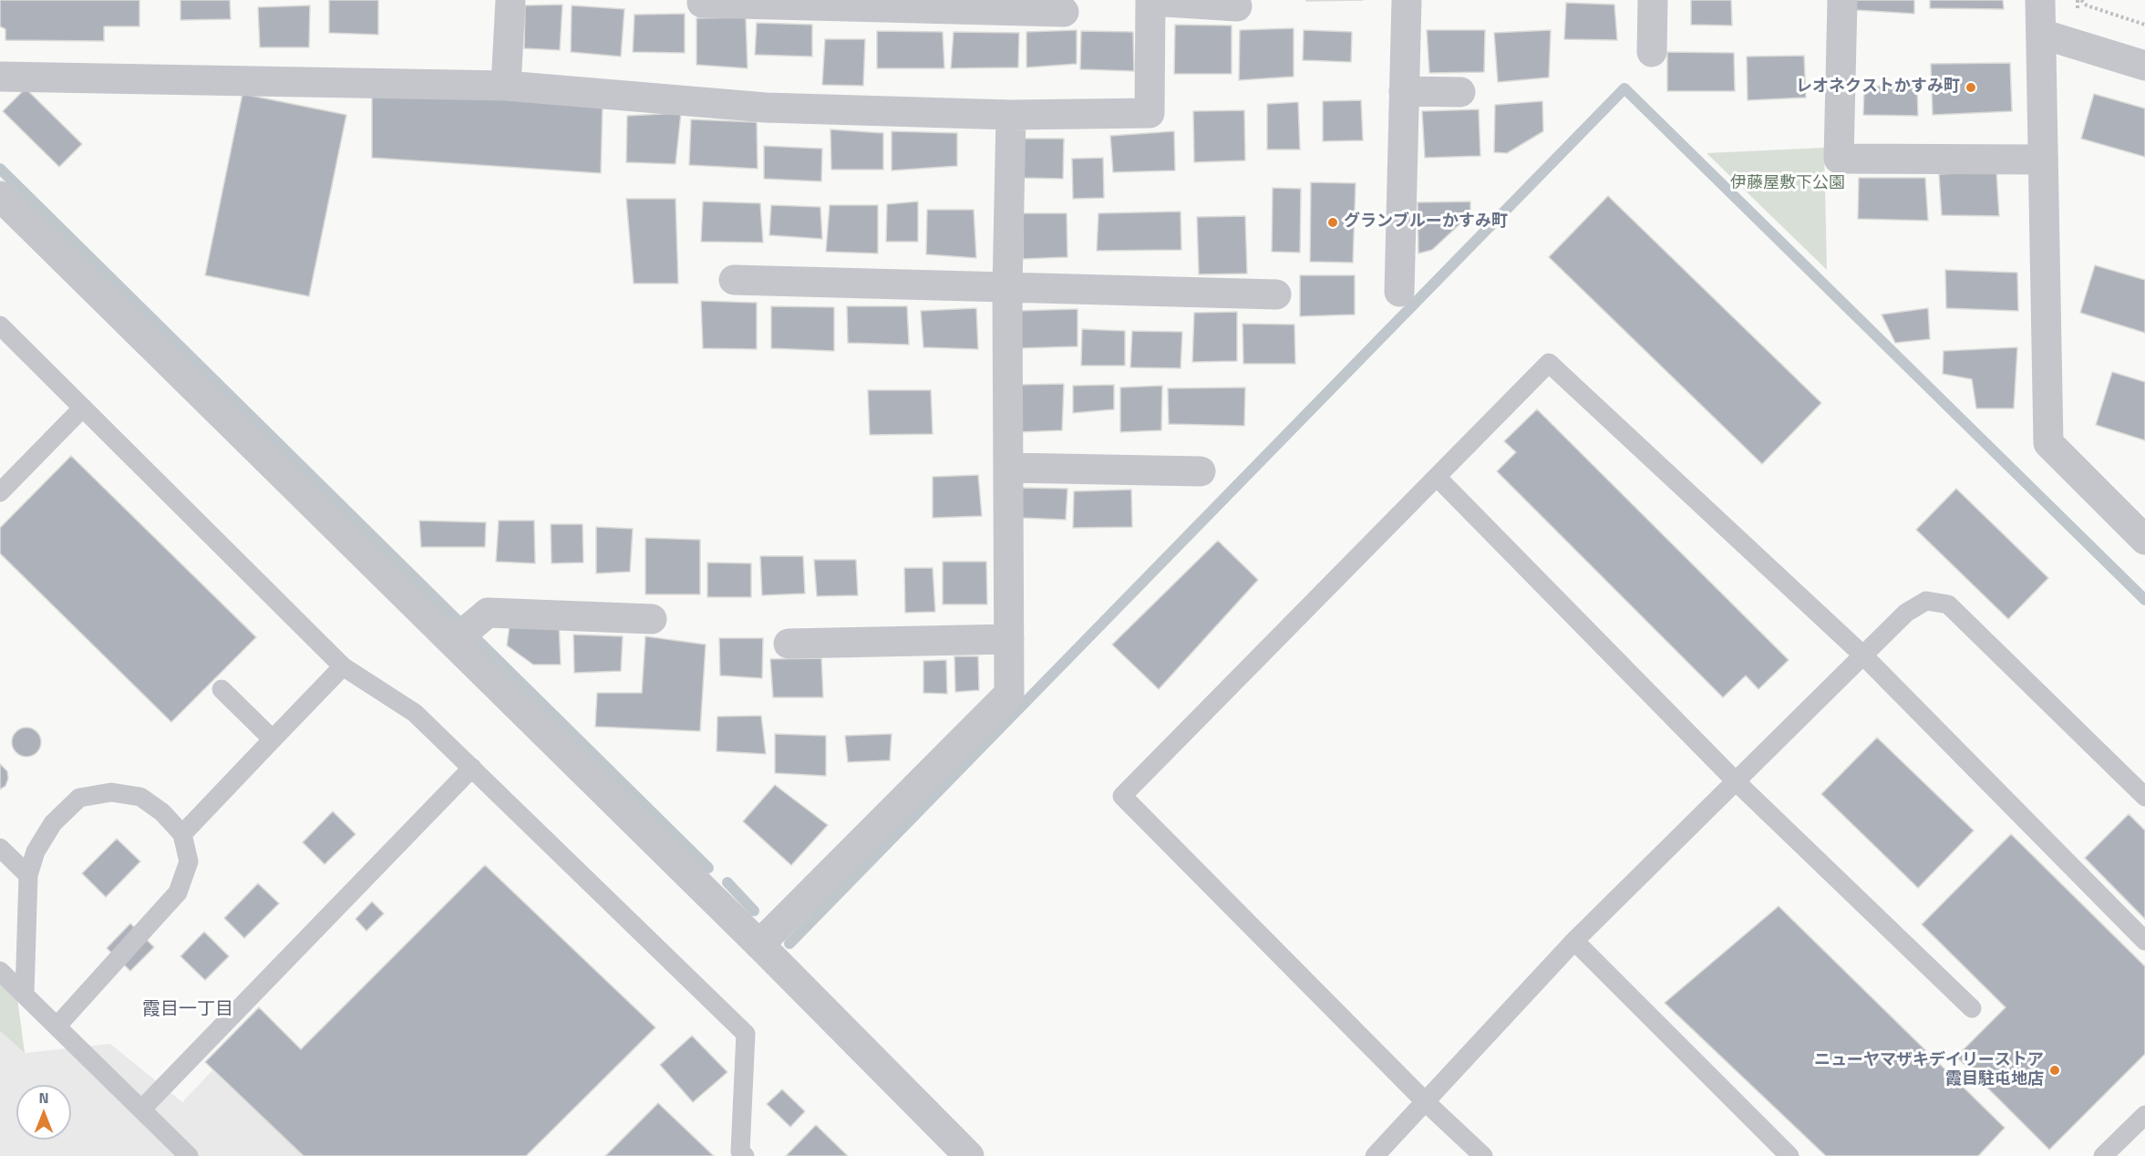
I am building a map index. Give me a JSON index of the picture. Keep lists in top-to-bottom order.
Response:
{
  "districts": ["霞目一丁目"],
  "parks": ["伊藤屋敷下公園"],
  "places": ["レオネクストかすみ町", "グランブルーかすみ町", "ニューヤマザキデイリーストア 霞目駐屯地店"],
  "north": "top"
}
